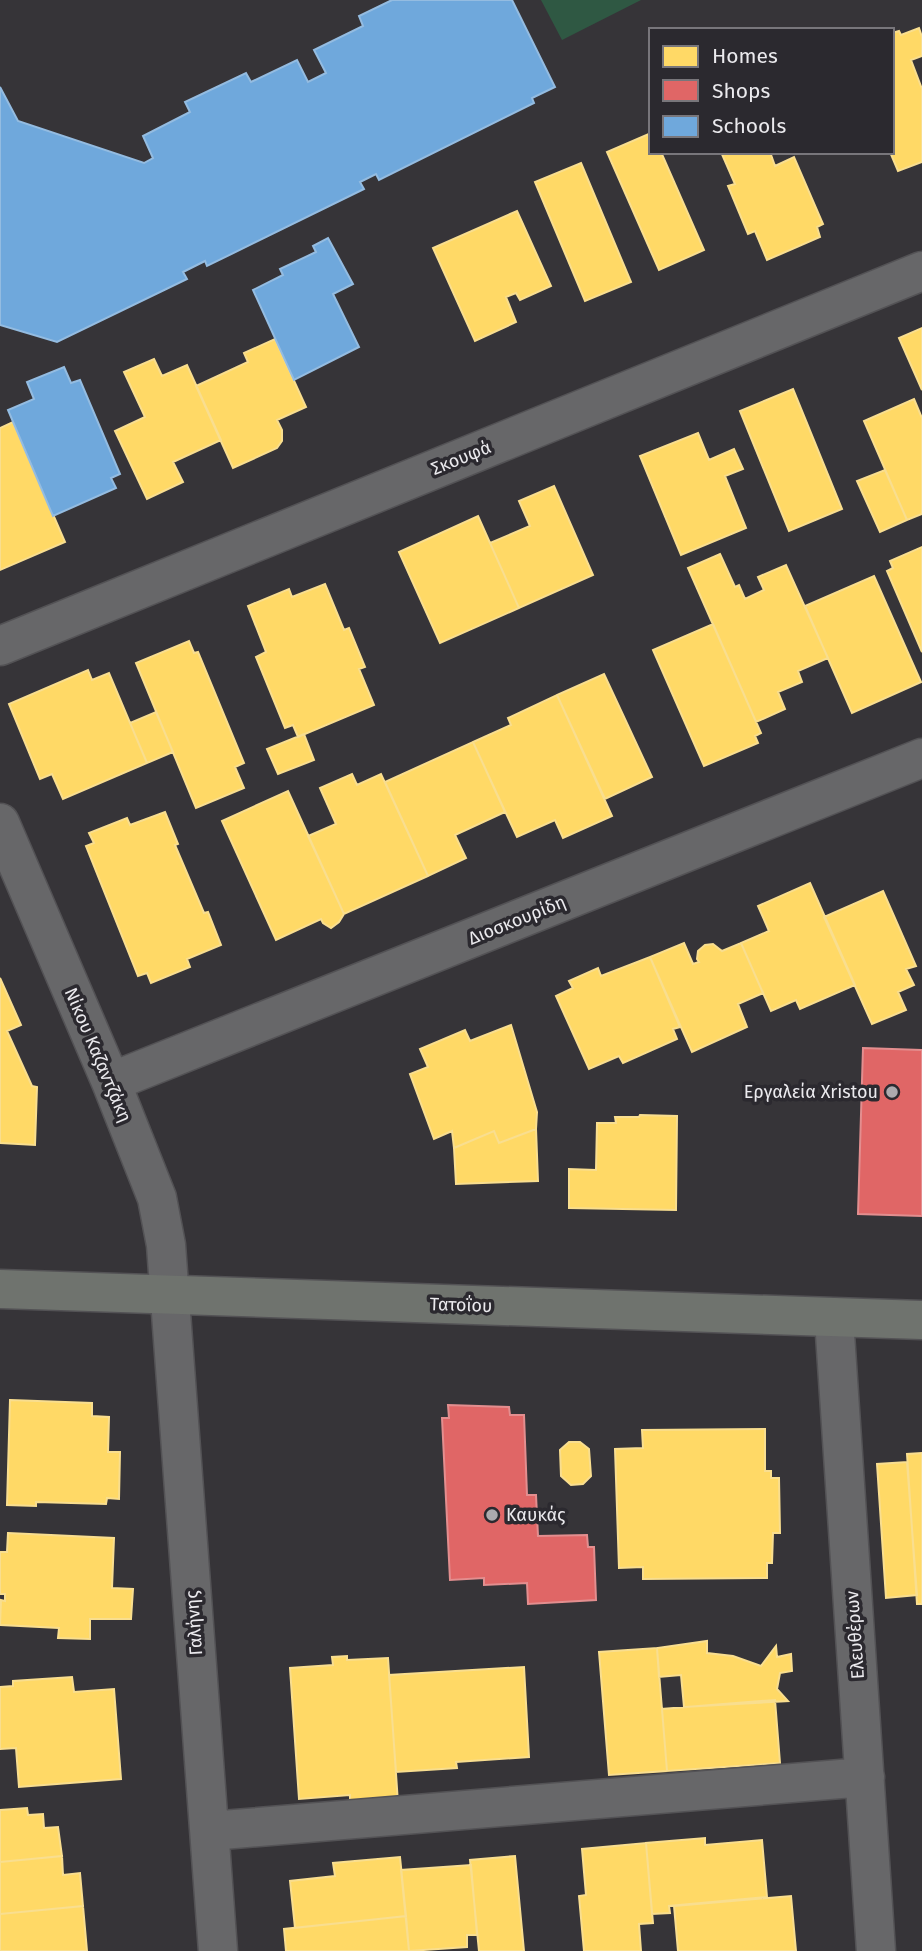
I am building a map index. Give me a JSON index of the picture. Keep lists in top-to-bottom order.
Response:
{
  "streets": {
    "main road": ["Τατοΐου"],
    "street": [
      "Σκουφά",
      "Διοσκουρίδη",
      "Νίκου Καζαντζάκη",
      "Γαλήνης",
      "Ελευθέρων"
    ]
  },
  "crossings": [
    ["Διοσκουρίδη", "Νίκου Καζαντζάκη"],
    ["Νίκου Καζαντζάκη", "Τατοΐου"],
    ["Νίκου Καζαντζάκη", "Γαλήνης"],
    ["Τατοΐου", "Γαλήνης"],
    ["Τατοΐου", "Ελευθέρων"]
  ],
  "places": ["Εργαλεία Xristou", "Καυκάς"],
  "legend": ["Homes", "Shops", "Schools"]
}
